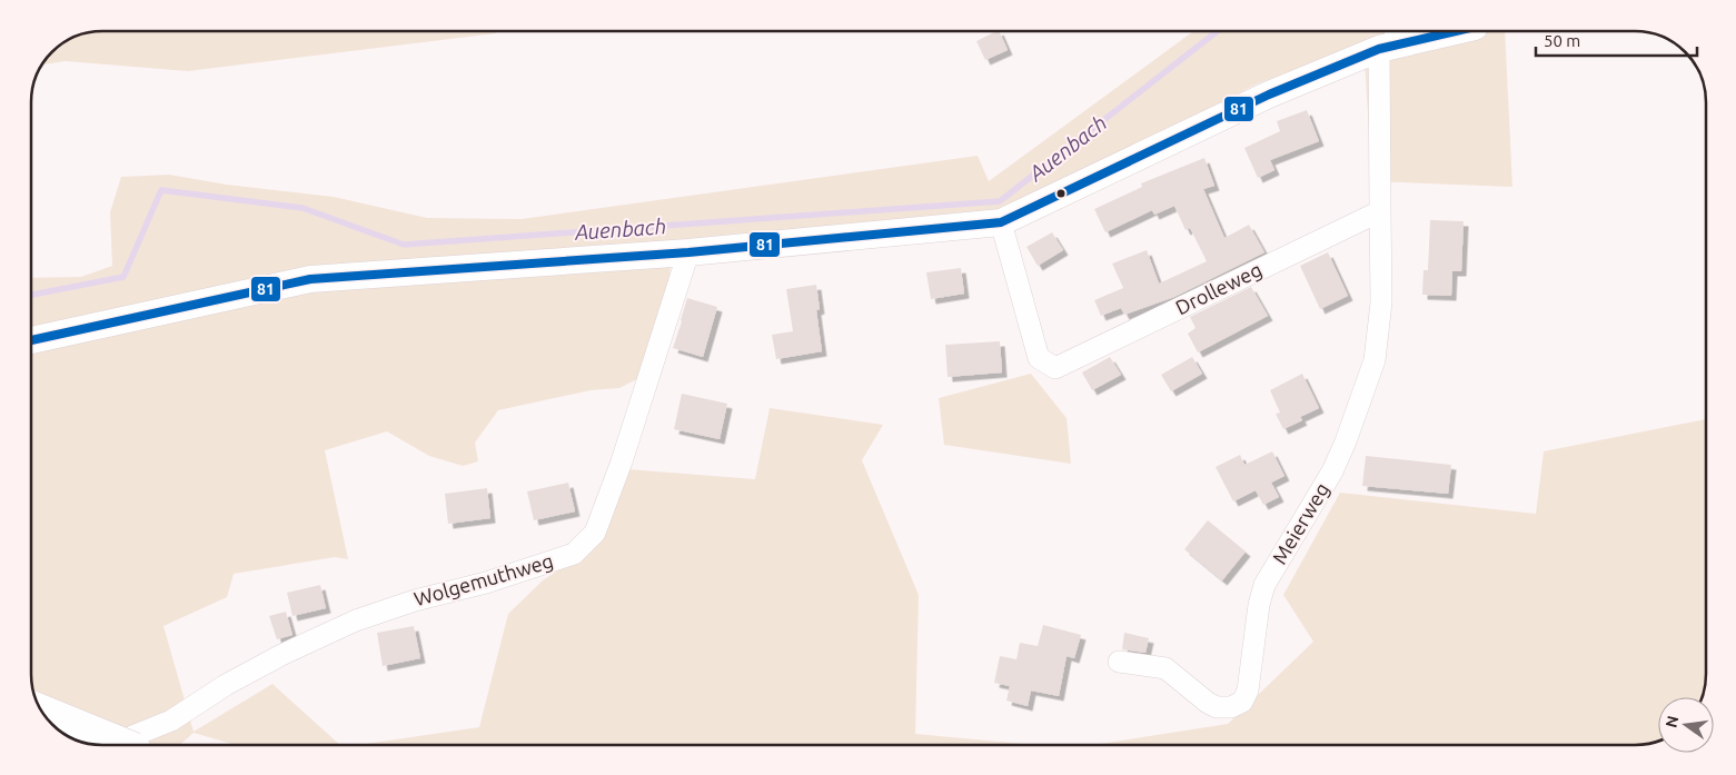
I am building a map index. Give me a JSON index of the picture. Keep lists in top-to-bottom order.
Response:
{
  "streets": {
    "street": ["Drolleweg", "Meierweg", "Wolgemuthweg"]
  },
  "crossings": [
    ["Drolleweg", "Meierweg"]
  ],
  "water": ["Auenbach"],
  "lines": ["transit line 81"],
  "scale_bar": "50 m",
  "north": "left"
}
